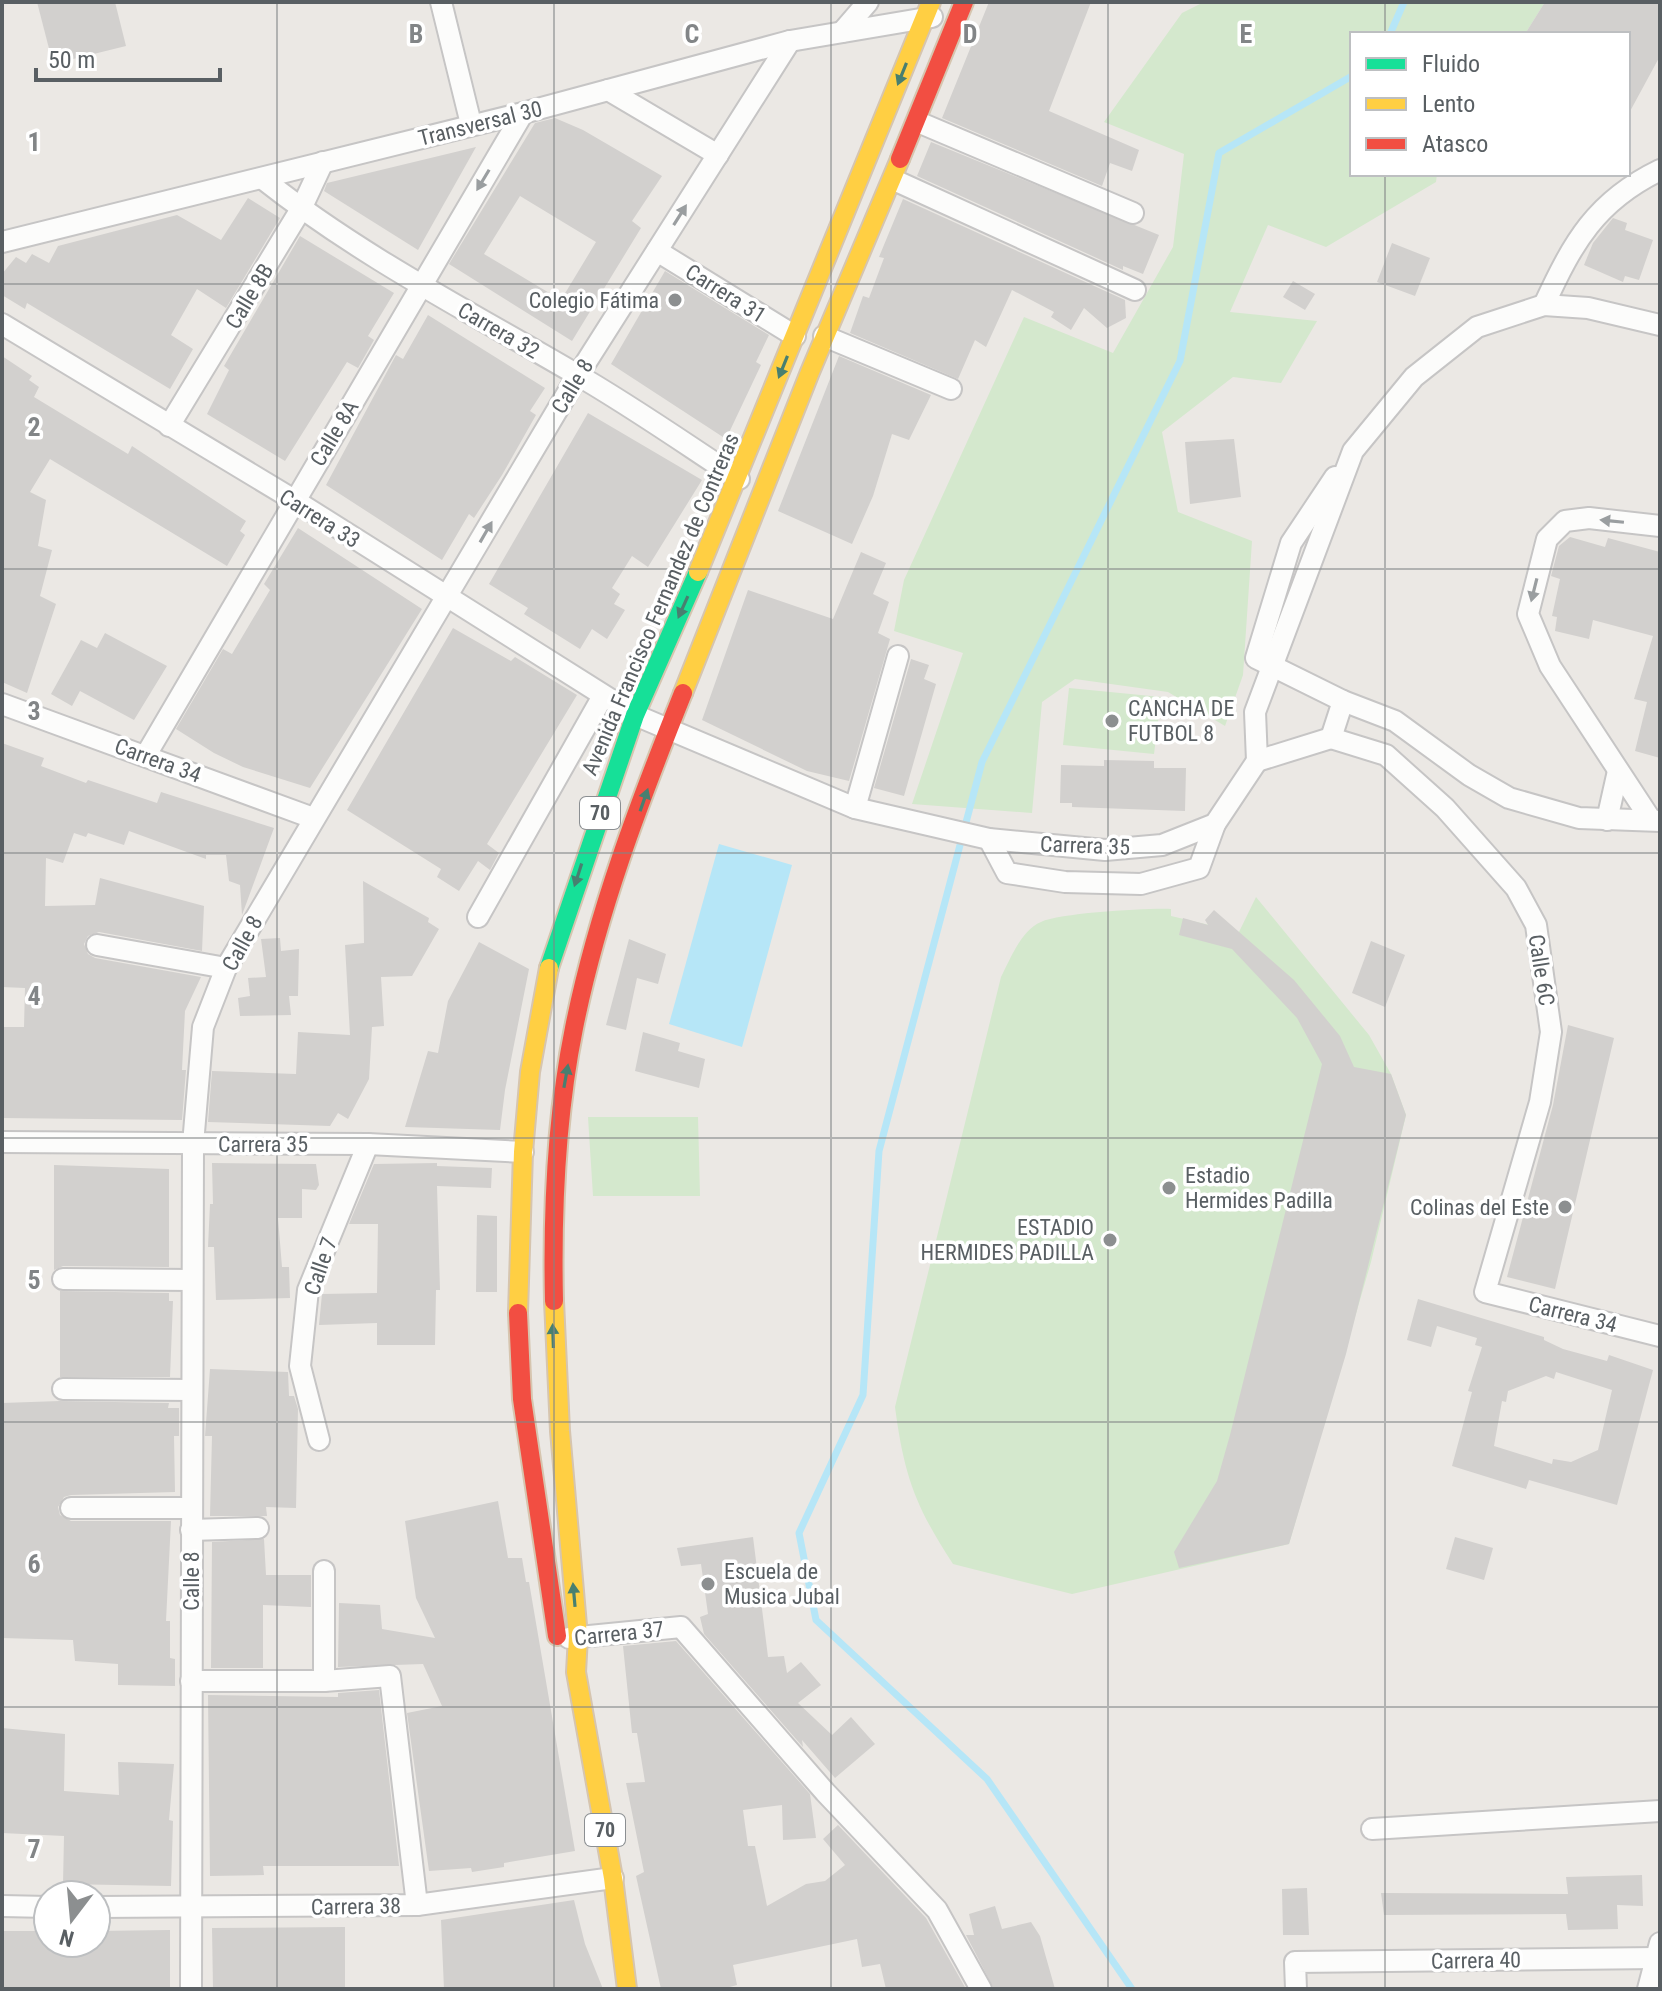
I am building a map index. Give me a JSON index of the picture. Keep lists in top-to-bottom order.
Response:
{
  "streets": {
    "main road": ["Avenida Francisco Fernandez de Contreras", "70"],
    "street": [
      "Transversal 30",
      "Carrera 31",
      "Calle 8B",
      "Carrera 32",
      "Calle 8",
      "Calle 8A",
      "Carrera 33",
      "Carrera 34",
      "Carrera 35",
      "Calle 6C",
      "Calle 7",
      "Carrera 37",
      "Carrera 38",
      "Carrera 40"
    ]
  },
  "crossings": [
    ["Transversal 30", "Calle 8B"],
    ["Transversal 30", "Carrera 32"],
    ["Transversal 30", "Calle 8"],
    ["Transversal 30", "Calle 8A"],
    ["Transversal 30", "Avenida Francisco Fernandez de Contreras"],
    ["Carrera 31", "Calle 8"],
    ["Carrera 31", "Avenida Francisco Fernandez de Contreras"],
    ["Calle 8B", "Carrera 32"],
    ["Calle 8B", "Carrera 33"],
    ["Carrera 32", "Calle 8"],
    ["Carrera 32", "Calle 8A"],
    ["Carrera 32", "Avenida Francisco Fernandez de Contreras"],
    ["Calle 8", "Carrera 33"],
    ["Calle 8", "Carrera 34"],
    ["Calle 8", "Carrera 35"],
    ["Calle 8", "Carrera 38"],
    ["Calle 8A", "Carrera 33"],
    ["Calle 8A", "Carrera 34"],
    ["Carrera 33", "Avenida Francisco Fernandez de Contreras"],
    ["Carrera 33", "Carrera 35"],
    ["Avenida Francisco Fernandez de Contreras", "Carrera 35"],
    ["Avenida Francisco Fernandez de Contreras", "Carrera 37"],
    ["Avenida Francisco Fernandez de Contreras", "Carrera 38"],
    ["Carrera 34", "Calle 6C"],
    ["Carrera 35", "Calle 7"]
  ],
  "places": [
    "Colegio Fátima",
    "CANCHA DE FUTBOL 8",
    "Estadio Hermides Padilla",
    "Colinas del Este",
    "ESTADIO HERMIDES PADILLA",
    "Escuela de Musica Jubal"
  ],
  "legend": ["Fluido", "Lento", "Atasco"],
  "scale_bar": "50 m",
  "north": "bottom",
  "grid": {
    "columns": [
      "B",
      "C",
      "D",
      "E"
    ],
    "rows": [
      "1",
      "2",
      "3",
      "4",
      "5",
      "6",
      "7"
    ]
  }
}
